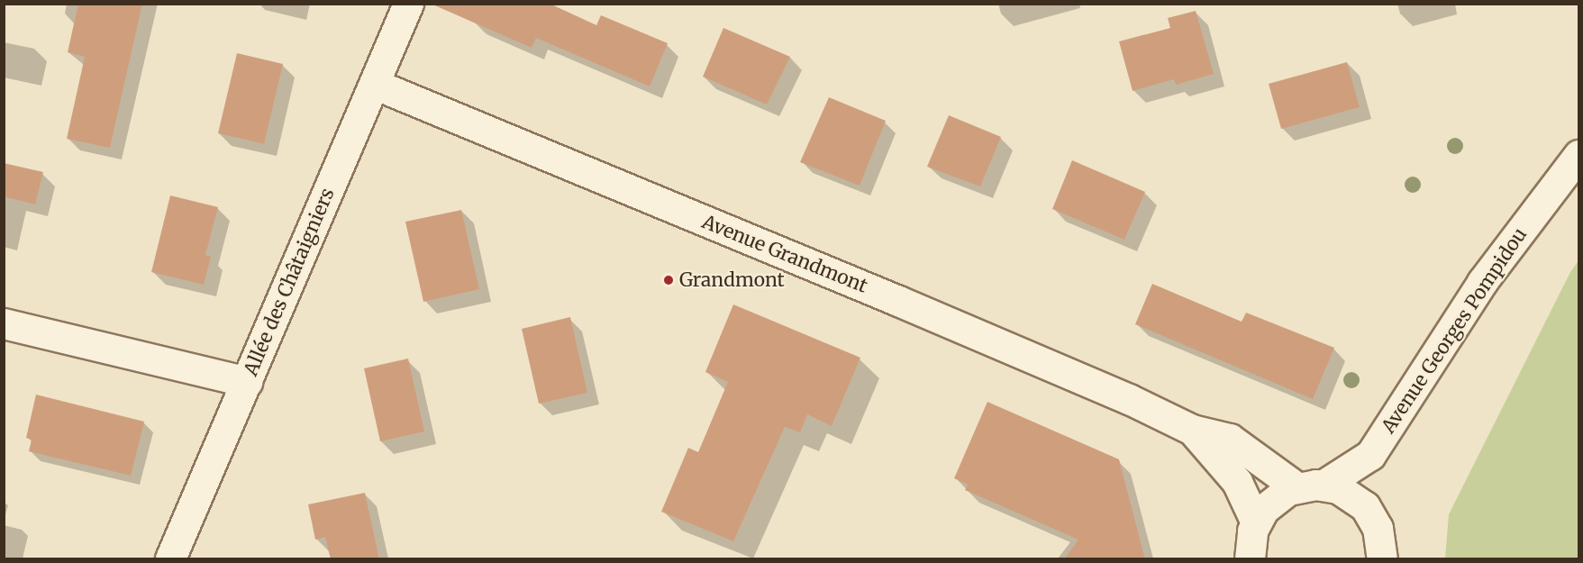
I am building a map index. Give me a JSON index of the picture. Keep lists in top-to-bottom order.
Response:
{
  "streets": {
    "street": ["Avenue Grandmont", "Allée des Châtaigniers", "Avenue Georges Pompidou"]
  },
  "crossings": [
    ["Avenue Grandmont", "Allée des Châtaigniers"],
    ["Avenue Grandmont", "Avenue Georges Pompidou"]
  ],
  "places": ["Grandmont"]
}
